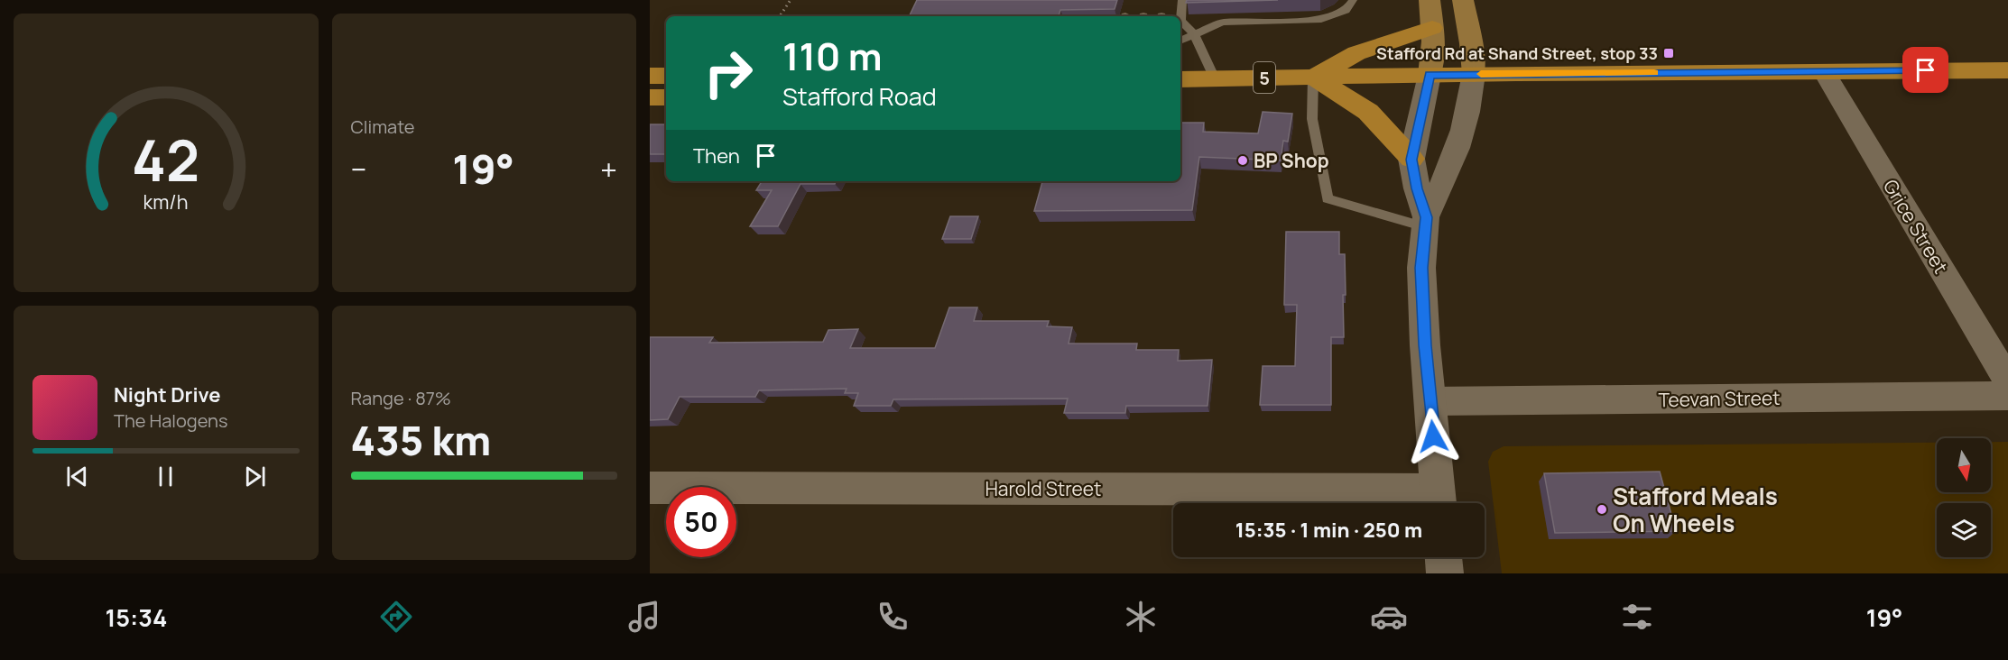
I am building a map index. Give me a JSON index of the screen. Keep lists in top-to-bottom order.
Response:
{
  "streets": {
    "highway": ["5"],
    "street": ["Grice Street", "Teevan Street", "Harold Street"]
  },
  "crossings": [
    ["5", "Grice Street"]
  ],
  "places": {
    "transit": ["Stafford Rd at Shand Street, stop 33"],
    "other": ["BP Shop", "Stafford Meals On Wheels"]
  },
  "north": "bottom",
  "page": {
    "tile": [
      "Climate",
      ["Range · 87%", "435 km"]
    ],
    "turn": ["110 m", "Stafford Road"],
    "then": "Then",
    "heat": ["−", "19°", "+"],
    "song": ["Night Drive", "The Halogens"],
    "limit": "50",
    "trip": "15:35 · 1 min · 250 m",
    "tabs": ["15:34", "19°"],
    "gauge": ["42", "km/h"]
  }
}
